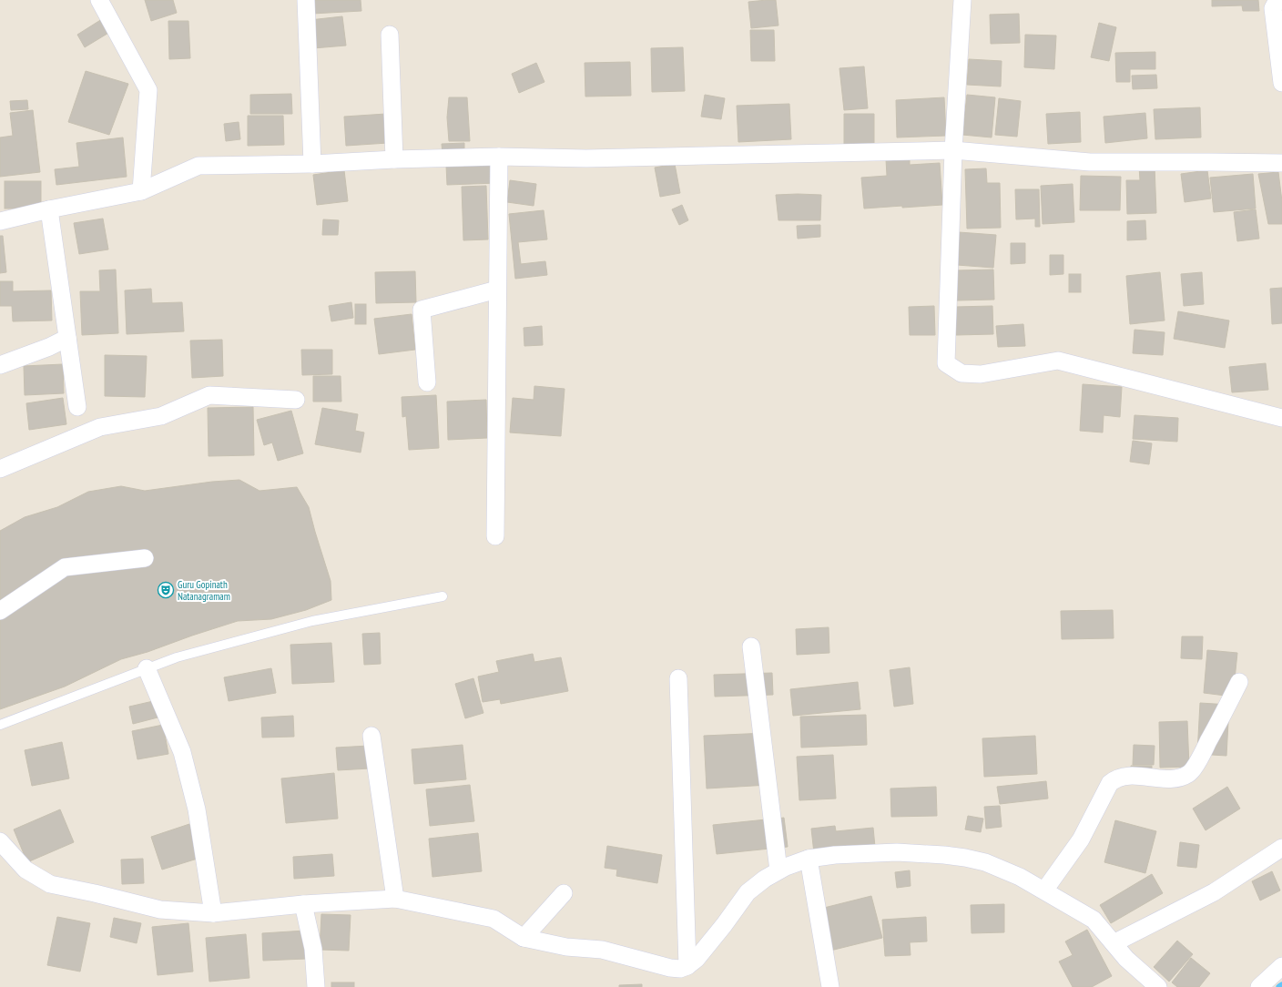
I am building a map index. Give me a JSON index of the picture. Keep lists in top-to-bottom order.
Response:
{
  "places": {
    "theatre": ["Guru Gopinath Natanagramam"]
  }
}
